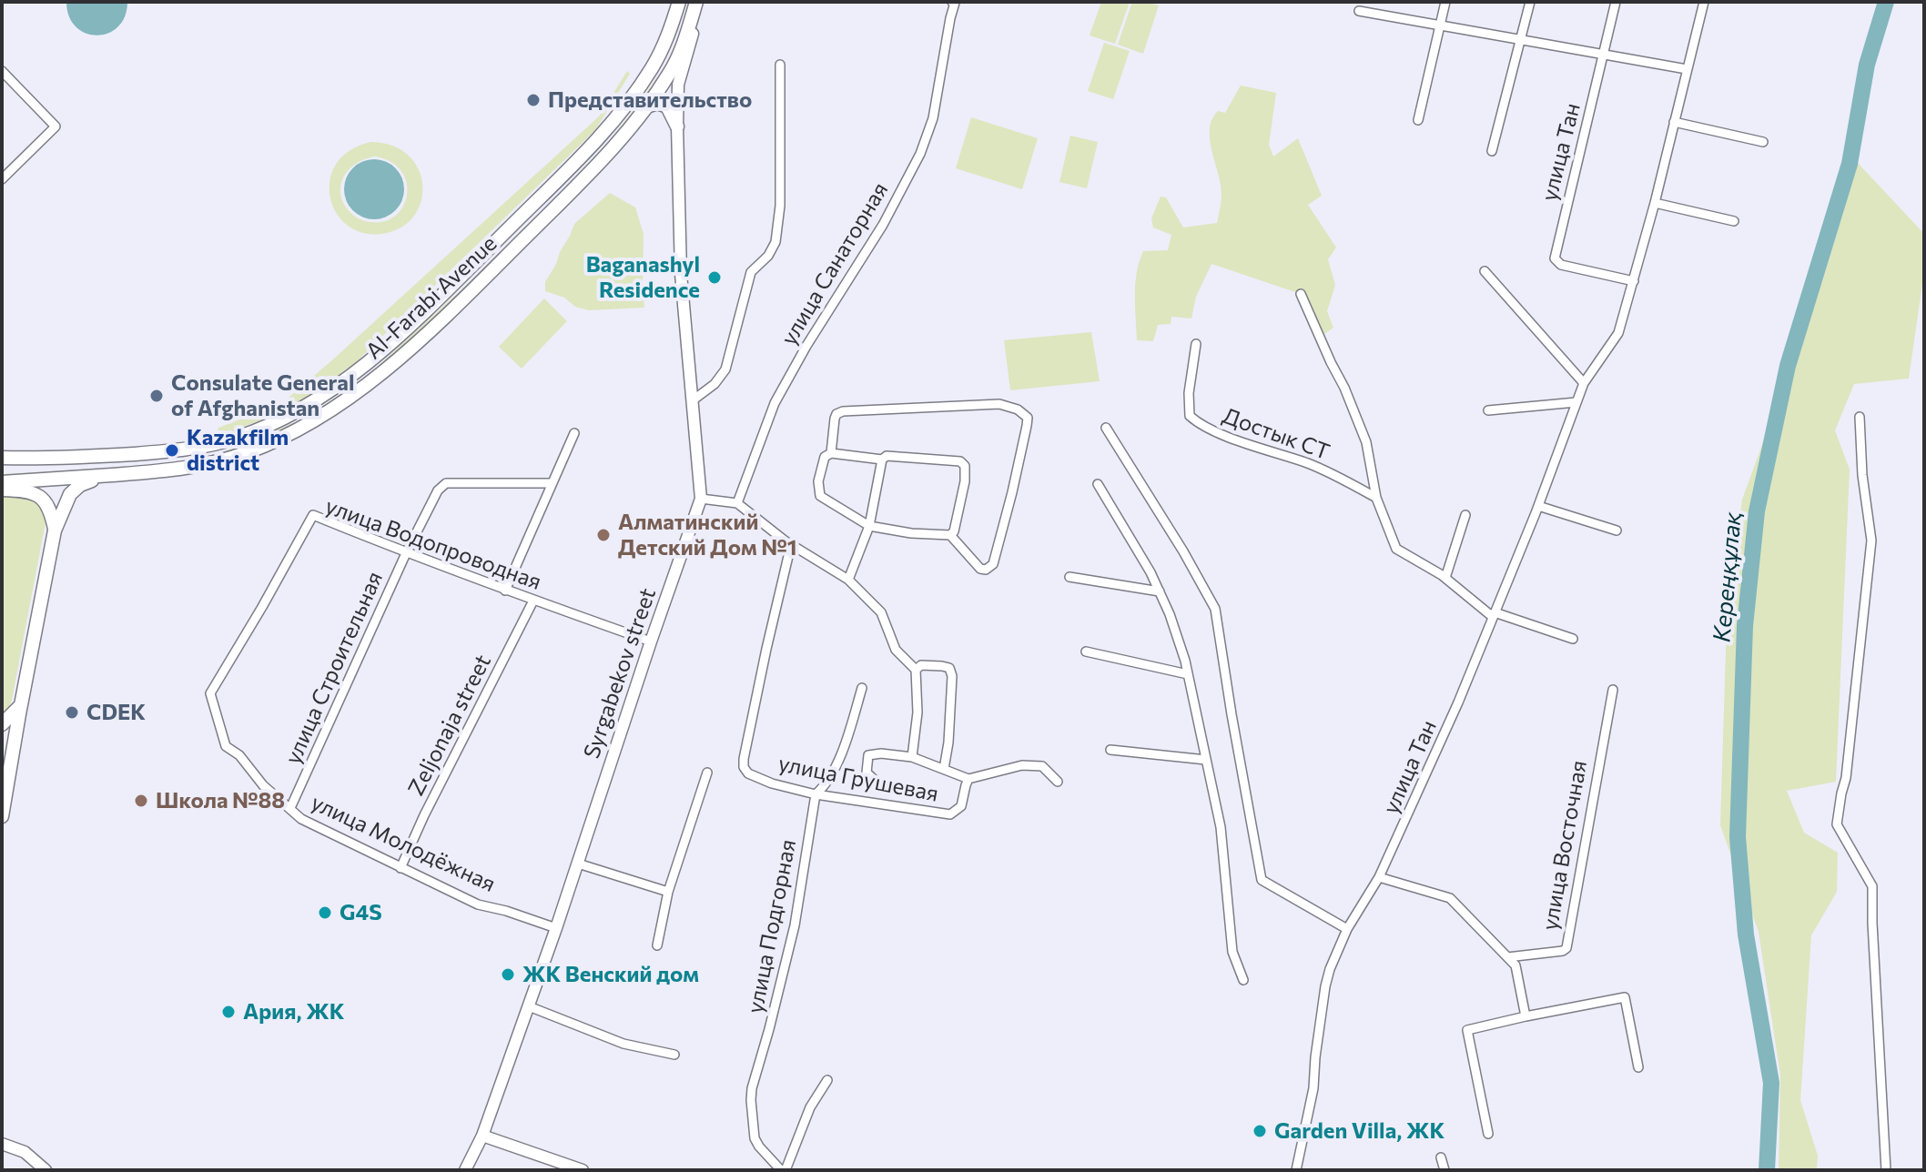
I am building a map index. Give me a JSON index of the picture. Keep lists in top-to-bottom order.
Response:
{
  "streets": {
    "main road": ["Al-Farabi Avenue"],
    "street": [
      "улица Тан",
      "улица Санаторная",
      "Достык СТ",
      "улица Водопроводная",
      "улица Строительная",
      "Syrgabekov street",
      "Zeljonaja street",
      "улица Грушевая",
      "улица Молодёжная",
      "улица Восточная",
      "улица Подгорная"
    ]
  },
  "crossings": [
    ["улица Тан", "Достык СТ"],
    ["Al-Farabi Avenue", "Syrgabekov street"],
    ["улица Водопроводная", "улица Строительная"],
    ["улица Водопроводная", "Syrgabekov street"],
    ["улица Водопроводная", "Zeljonaja street"],
    ["улица Водопроводная", "улица Молодёжная"],
    ["улица Строительная", "улица Молодёжная"],
    ["Syrgabekov street", "улица Молодёжная"],
    ["Zeljonaja street", "улица Молодёжная"],
    ["улица Грушевая", "улица Подгорная"]
  ],
  "water": ["Кереңқұлақ"],
  "places": [
    "Представительство",
    "Baganashyl Residence",
    "Consulate General of Afghanistan",
    "Kazakfilm district",
    "Алматинский Детский Дом №1",
    "CDEK",
    "Школа №88",
    "G4S",
    "ЖК Венский дом",
    "Ария, ЖК",
    "Garden Villa, ЖК"
  ]
}
